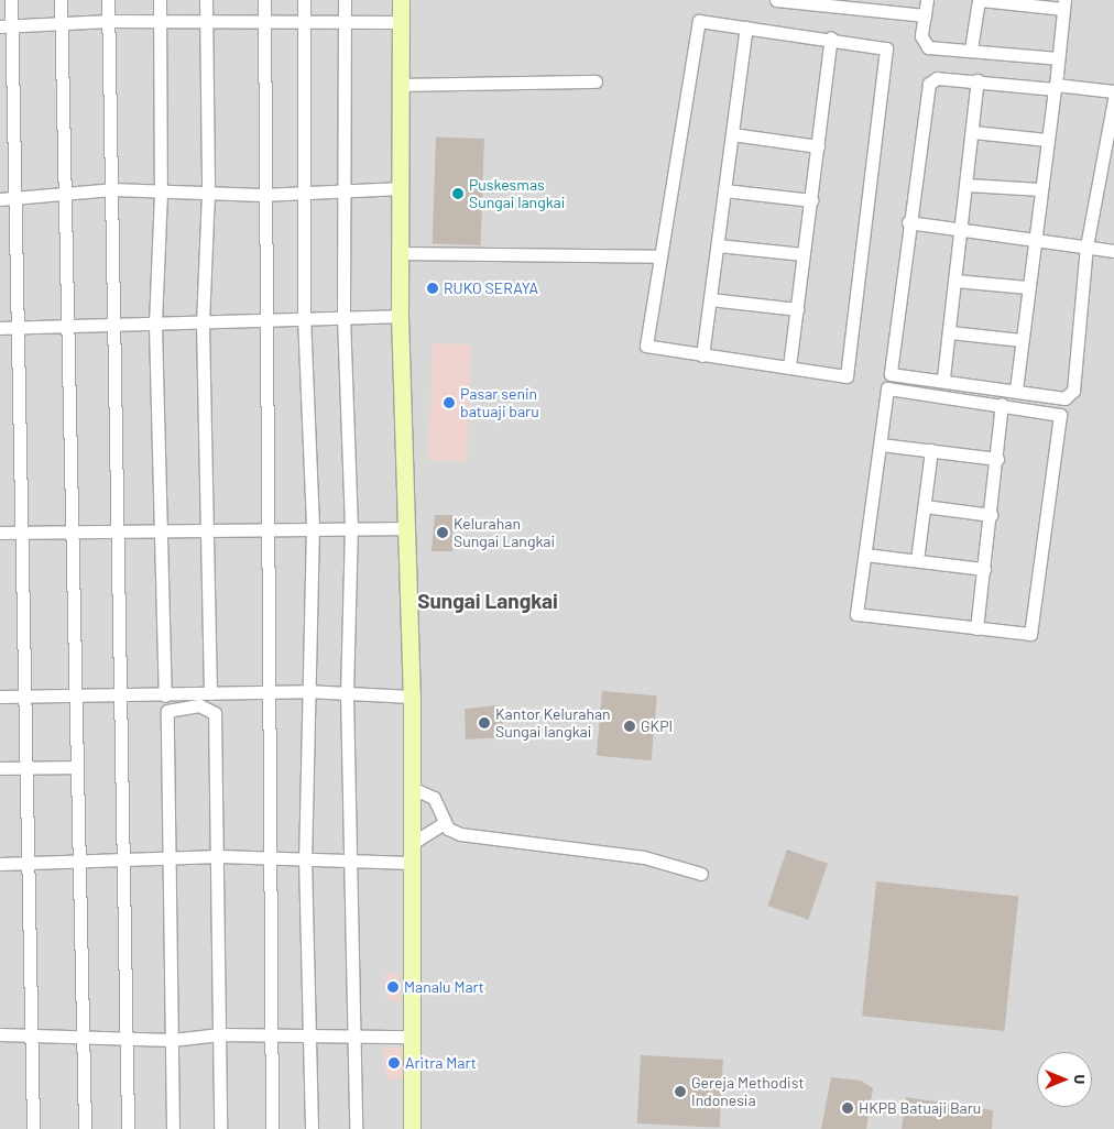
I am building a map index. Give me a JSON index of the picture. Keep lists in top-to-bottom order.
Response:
{
  "districts": ["Sungai Langkai"],
  "places": [
    "Puskesmas Sungai langkai",
    "RUKO SERAYA",
    "Pasar senin batuaji baru",
    "Kelurahan Sungai Langkai",
    "Kantor Kelurahan Sungai langkai",
    "GKPI",
    "Manalu Mart",
    "Aritra Mart",
    "Gereja Methodist Indonesia",
    "HKPB Batuaji Baru"
  ],
  "north": "right"
}
